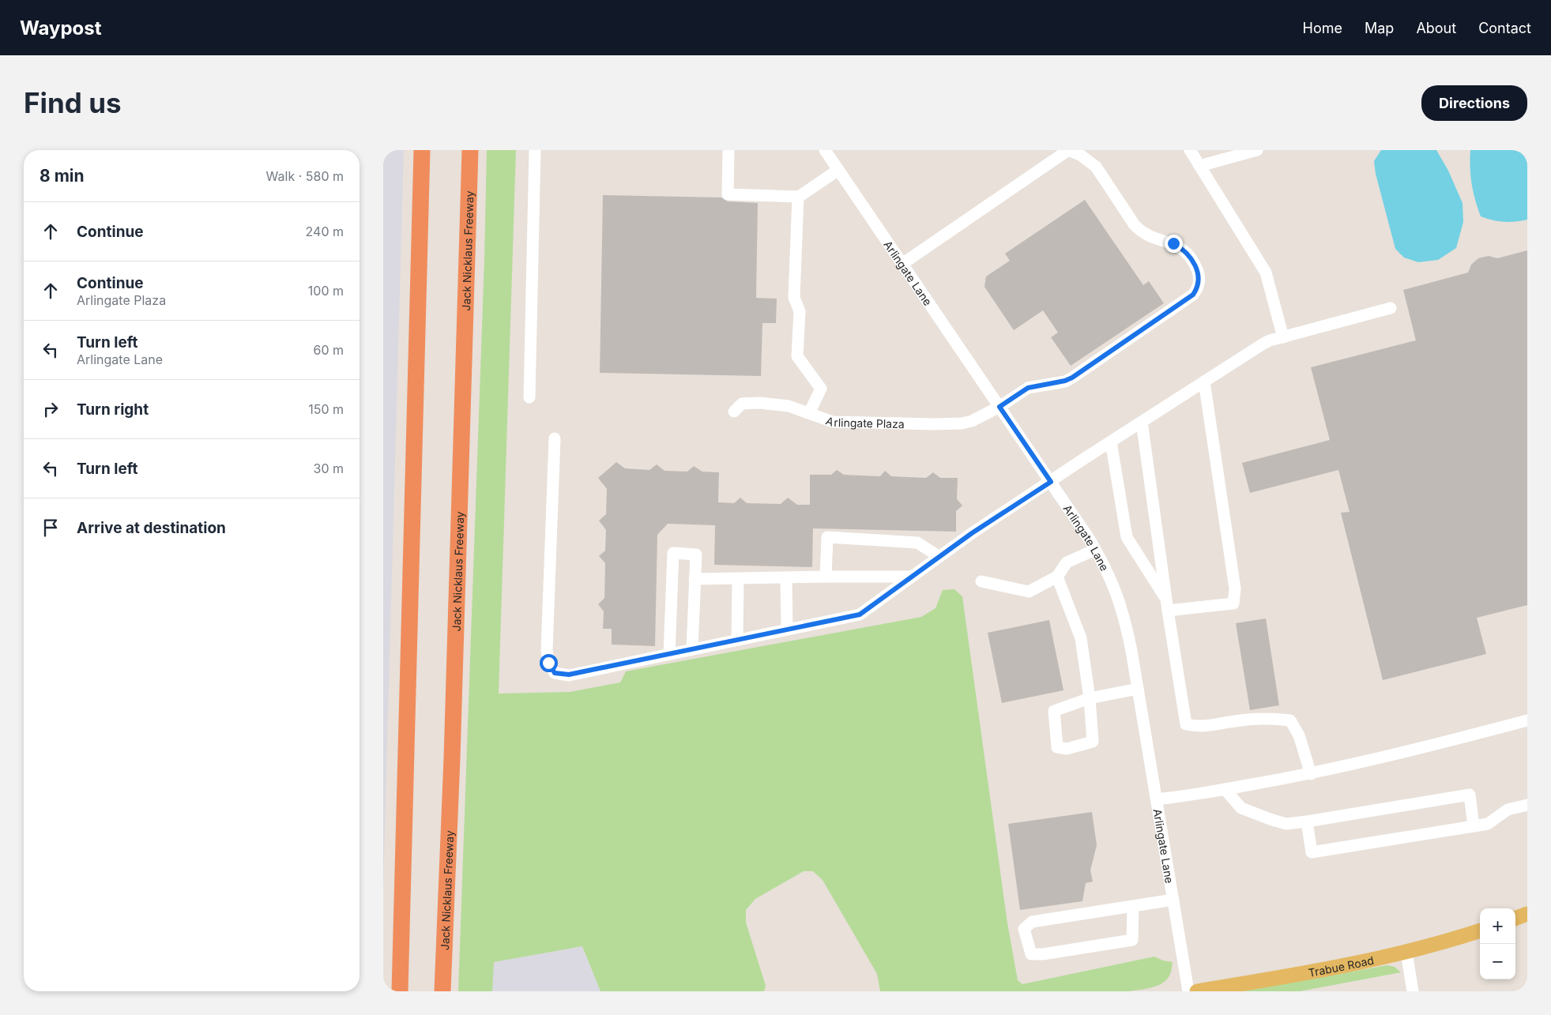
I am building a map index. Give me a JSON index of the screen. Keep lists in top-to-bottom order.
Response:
{
  "streets": {
    "highway": ["Jack Nicklaus Freeway"],
    "main road": ["Trabue Road"],
    "street": ["Arlingate Lane", "Arlingate Plaza"]
  },
  "crossings": [
    ["Arlingate Lane", "Arlingate Plaza"]
  ],
  "page": {
    "header": "Waypost",
    "nav": [
      "Home",
      "Map",
      "About",
      "Contact"
    ],
    "buttons": "Directions",
    "title": "Find us",
    "heading": ["8 min", "Walk · 580 m"],
    "list": [
      ["Continue", "240 m"],
      ["Continue", "Arlingate Plaza", "100 m"],
      ["Turn left", "Arlingate Lane", "60 m"],
      ["Turn right", "150 m"],
      ["Turn left", "30 m"],
      "Arrive at destination"
    ],
    "map_buttons": ["+", "−"]
  }
}
